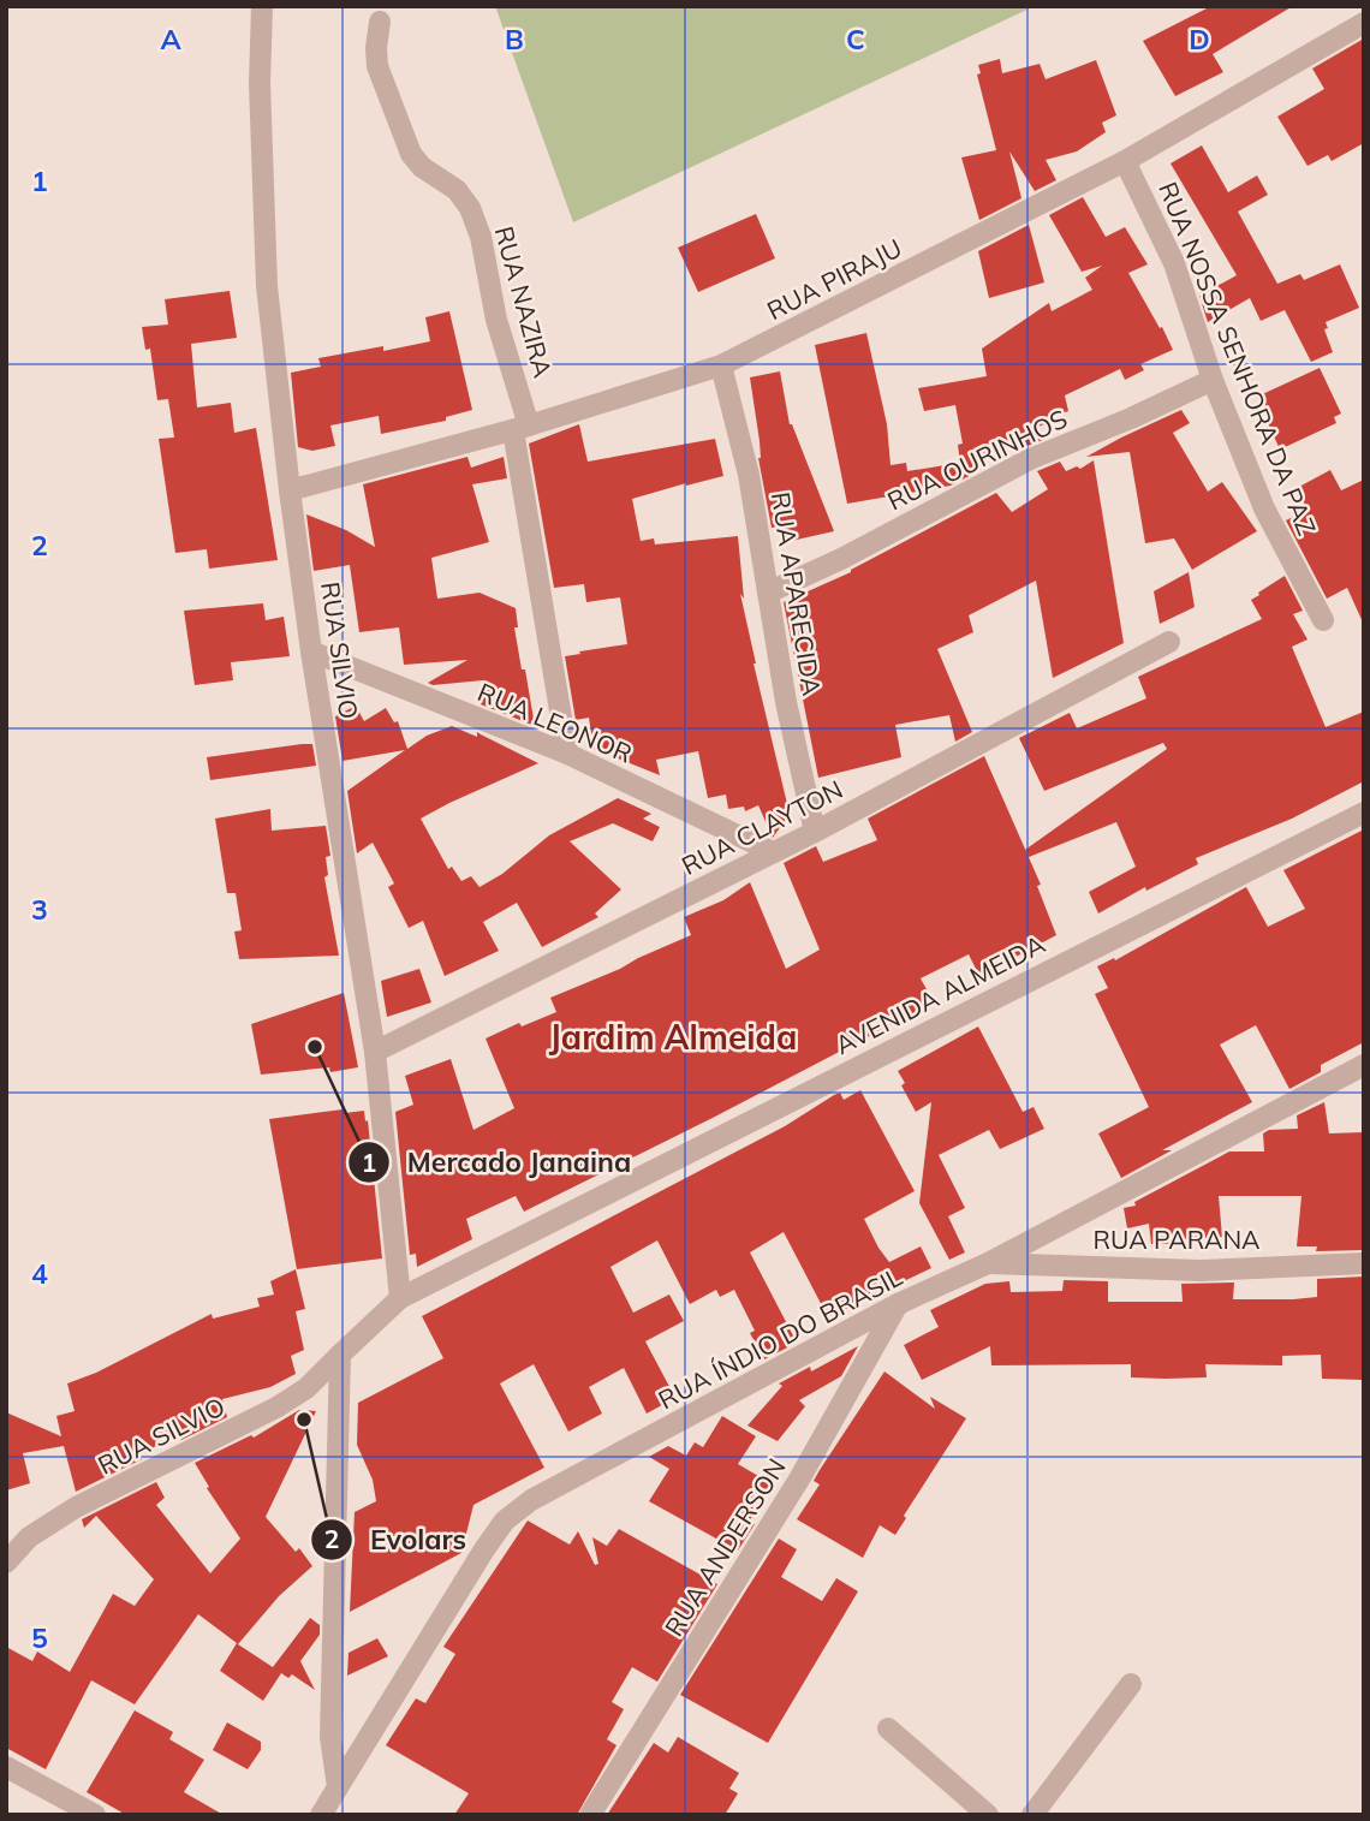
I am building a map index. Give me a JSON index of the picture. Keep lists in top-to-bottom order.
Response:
{
  "streets": {
    "street": [
      "RUA PIRAJU",
      "RUA NAZIRA",
      "RUA NOSSA SENHORA DA PAZ",
      "RUA OURINHOS",
      "RUA APARECIDA",
      "RUA SILVIO",
      "RUA LEONOR",
      "RUA CLAYTON",
      "AVENIDA ALMEIDA",
      "RUA PARANA",
      "RUA ÍNDIO DO BRASIL",
      "RUA ANDERSON"
    ]
  },
  "crossings": [
    ["RUA PIRAJU", "RUA NAZIRA"],
    ["RUA PIRAJU", "RUA NOSSA SENHORA DA PAZ"],
    ["RUA PIRAJU", "RUA APARECIDA"],
    ["RUA PIRAJU", "RUA SILVIO"],
    ["RUA NAZIRA", "RUA LEONOR"],
    ["RUA NOSSA SENHORA DA PAZ", "RUA OURINHOS"],
    ["RUA OURINHOS", "RUA APARECIDA"],
    ["RUA APARECIDA", "RUA CLAYTON"],
    ["RUA SILVIO", "RUA LEONOR"],
    ["RUA SILVIO", "RUA CLAYTON"],
    ["RUA SILVIO", "AVENIDA ALMEIDA"],
    ["RUA LEONOR", "RUA CLAYTON"],
    ["RUA PARANA", "RUA ÍNDIO DO BRASIL"],
    ["RUA ÍNDIO DO BRASIL", "RUA ANDERSON"]
  ],
  "districts": ["Jardim Almeida"],
  "places": ["Mercado Janaina", "Evolars"],
  "grid": {
    "columns": [
      "A",
      "B",
      "C",
      "D"
    ],
    "rows": [
      "1",
      "2",
      "3",
      "4",
      "5"
    ]
  }
}
